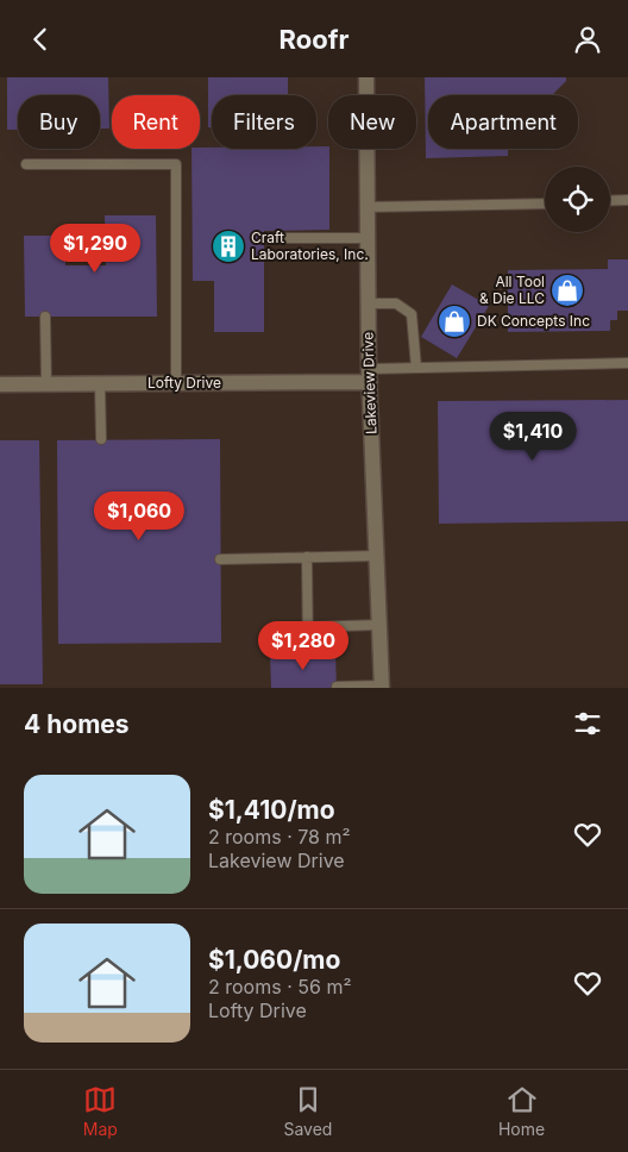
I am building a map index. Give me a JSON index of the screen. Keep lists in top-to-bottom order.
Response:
{
  "streets": {
    "street": ["Lofty Drive", "Lakeview Drive"]
  },
  "crossings": [
    ["Lofty Drive", "Lakeview Drive"]
  ],
  "places": {
    "building": ["Craft Laboratories, Inc."],
    "shop": ["All Tool & Die LLC", "DK Concepts Inc"]
  },
  "page": {
    "header": "Roofr",
    "chip": [
      "Buy",
      "Rent",
      "Filters",
      "New",
      "Apartment"
    ],
    "price": [
      "$1,290",
      "$1,410",
      "$1,060",
      "$1,280"
    ],
    "heading": "4 homes",
    "list": [
      {
        "name": "$1,410/mo",
        "note": "2 rooms · 78 m² · Lakeview Drive"
      },
      {
        "name": "$1,060/mo",
        "note": "2 rooms · 56 m² · Lofty Drive"
      }
    ],
    "tabs": ["Map", "Saved", "Home"]
  }
}
